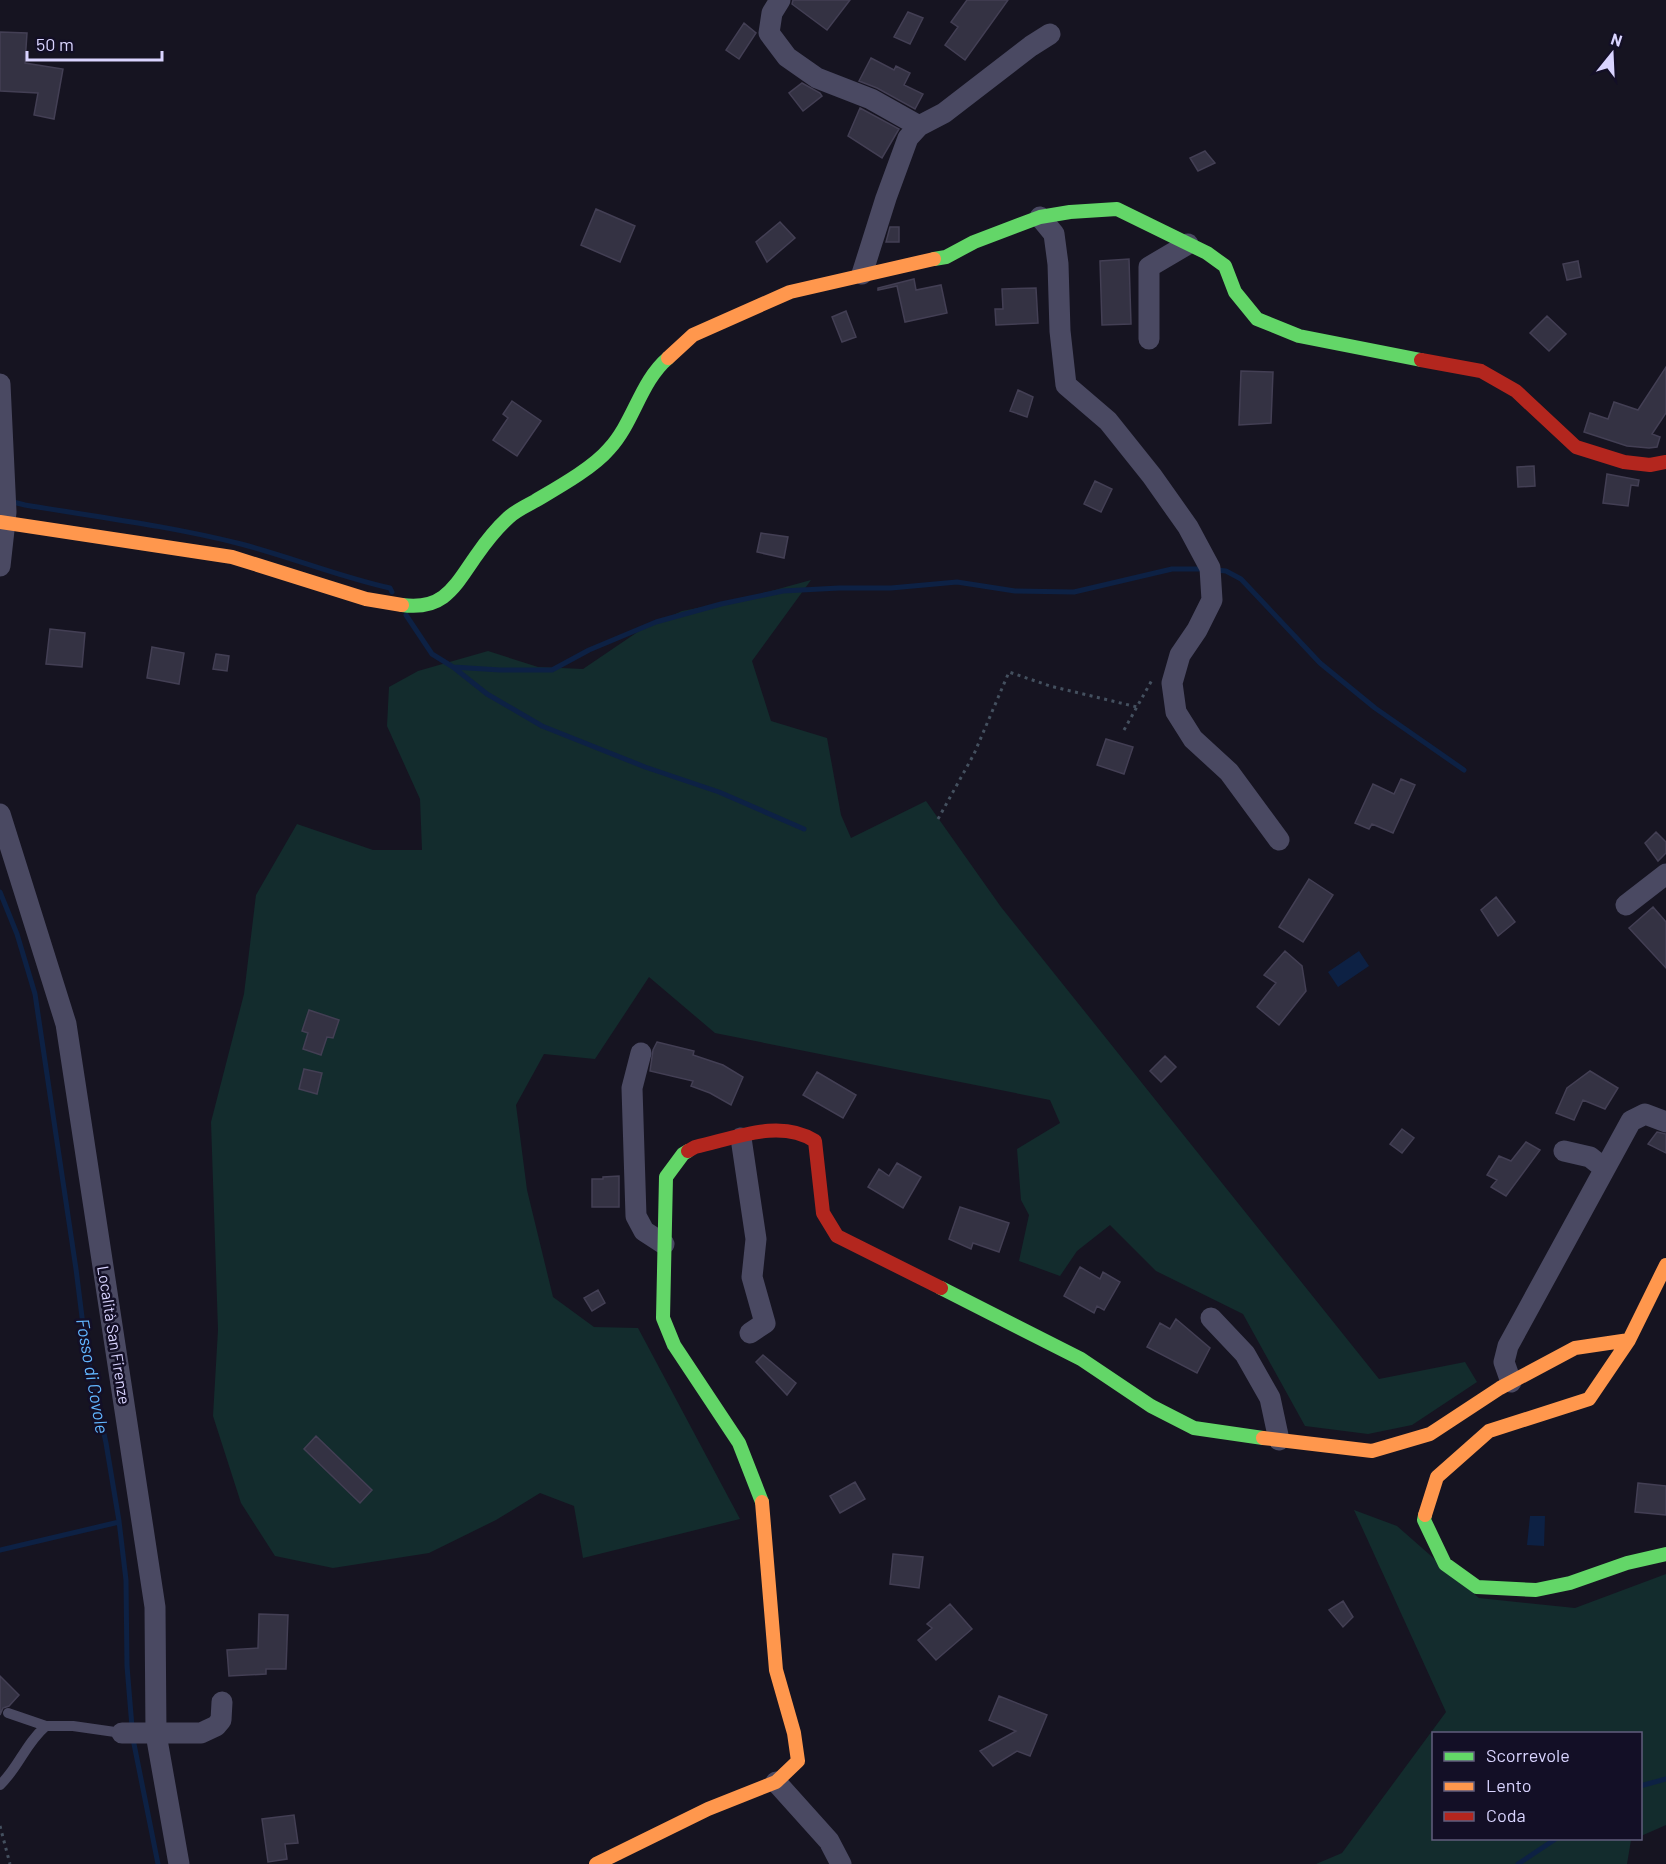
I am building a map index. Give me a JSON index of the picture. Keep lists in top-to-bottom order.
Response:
{
  "streets": {
    "street": ["Località San Firenze"]
  },
  "water": ["Fosso di Covole"],
  "legend": ["Scorrevole", "Lento", "Coda"],
  "scale_bar": "50 m",
  "north": "top"
}
